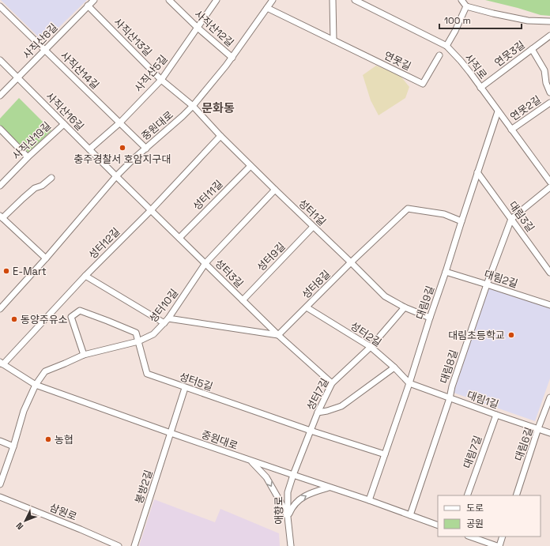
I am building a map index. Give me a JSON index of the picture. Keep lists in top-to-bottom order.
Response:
{
  "streets": {
    "street": [
      "사직산12길",
      "사직산13길",
      "사직산6길",
      "연못3길",
      "연못길",
      "사직로",
      "사직산14길",
      "사직산5길",
      "연못2길",
      "사직산16길",
      "중원대로",
      "사직산19길",
      "성터11길",
      "성터1길",
      "대림3길",
      "성터12길",
      "성터9길",
      "성터3길",
      "대림2길",
      "성터8길",
      "대림9길",
      "성터10길",
      "성터2길",
      "대림8길",
      "성터5길",
      "성터7길",
      "대림1길",
      "대림6길",
      "대림7길",
      "봉방2길",
      "애향로",
      "삼원로"
    ]
  },
  "crossings": [
    ["사직산12길", "사직산5길"],
    ["사직산12길", "중원대로"],
    ["사직산13길", "사직산6길"],
    ["사직산13길", "사직산5길"],
    ["사직산13길", "중원대로"],
    ["사직산13길", "성터1길"],
    ["사직산6길", "사직산14길"],
    ["사직산6길", "사직산16길"],
    ["연못3길", "사직로"],
    ["연못3길", "연못2길"],
    ["연못길", "중원대로"],
    ["사직로", "연못2길"],
    ["사직로", "대림9길"],
    ["사직산14길", "사직산5길"],
    ["사직산14길", "중원대로"],
    ["사직산5길", "사직산16길"],
    ["사직산16길", "중원대로"],
    ["사직산16길", "사직산19길"],
    ["사직산16길", "성터3길"],
    ["중원대로", "성터1길"],
    ["중원대로", "성터12길"],
    ["중원대로", "성터3길"],
    ["중원대로", "대림9길"],
    ["중원대로", "성터10길"],
    ["중원대로", "대림8길"],
    ["중원대로", "성터7길"],
    ["중원대로", "봉방2길"],
    ["중원대로", "애향로"],
    ["성터11길", "성터1길"],
    ["성터11길", "성터3길"],
    ["성터1길", "성터12길"],
    ["성터1길", "성터9길"],
    ["성터1길", "성터8길"],
    ["성터1길", "대림9길"],
    ["성터1길", "성터10길"],
    ["성터1길", "성터7길"],
    ["대림3길", "대림9길"],
    ["대림3길", "대림8길"],
    ["성터12길", "성터3길"],
    ["성터9길", "성터3길"],
    ["성터3길", "성터8길"],
    ["성터3길", "성터10길"],
    ["성터3길", "성터7길"],
    ["대림2길", "대림9길"],
    ["대림2길", "대림8길"],
    ["성터8길", "대림9길"],
    ["성터8길", "성터2길"],
    ["대림9길", "성터2길"],
    ["대림9길", "성터5길"],
    ["대림9길", "대림1길"],
    ["성터10길", "성터5길"],
    ["성터2길", "성터7길"],
    ["성터2길", "대림1길"],
    ["대림8길", "대림1길"],
    ["성터5길", "성터7길"],
    ["성터5길", "봉방2길"],
    ["성터7길", "애향로"],
    ["대림1길", "대림6길"],
    ["대림1길", "대림7길"]
  ],
  "districts": ["문화동"],
  "places": [
    "충주경찰서 호암지구대",
    "E-Mart",
    "동양주유소",
    "대림초등학교",
    "농협"
  ],
  "legend": ["도로", "공원"],
  "scale_bar": "100 m",
  "north": "bottom left"
}
